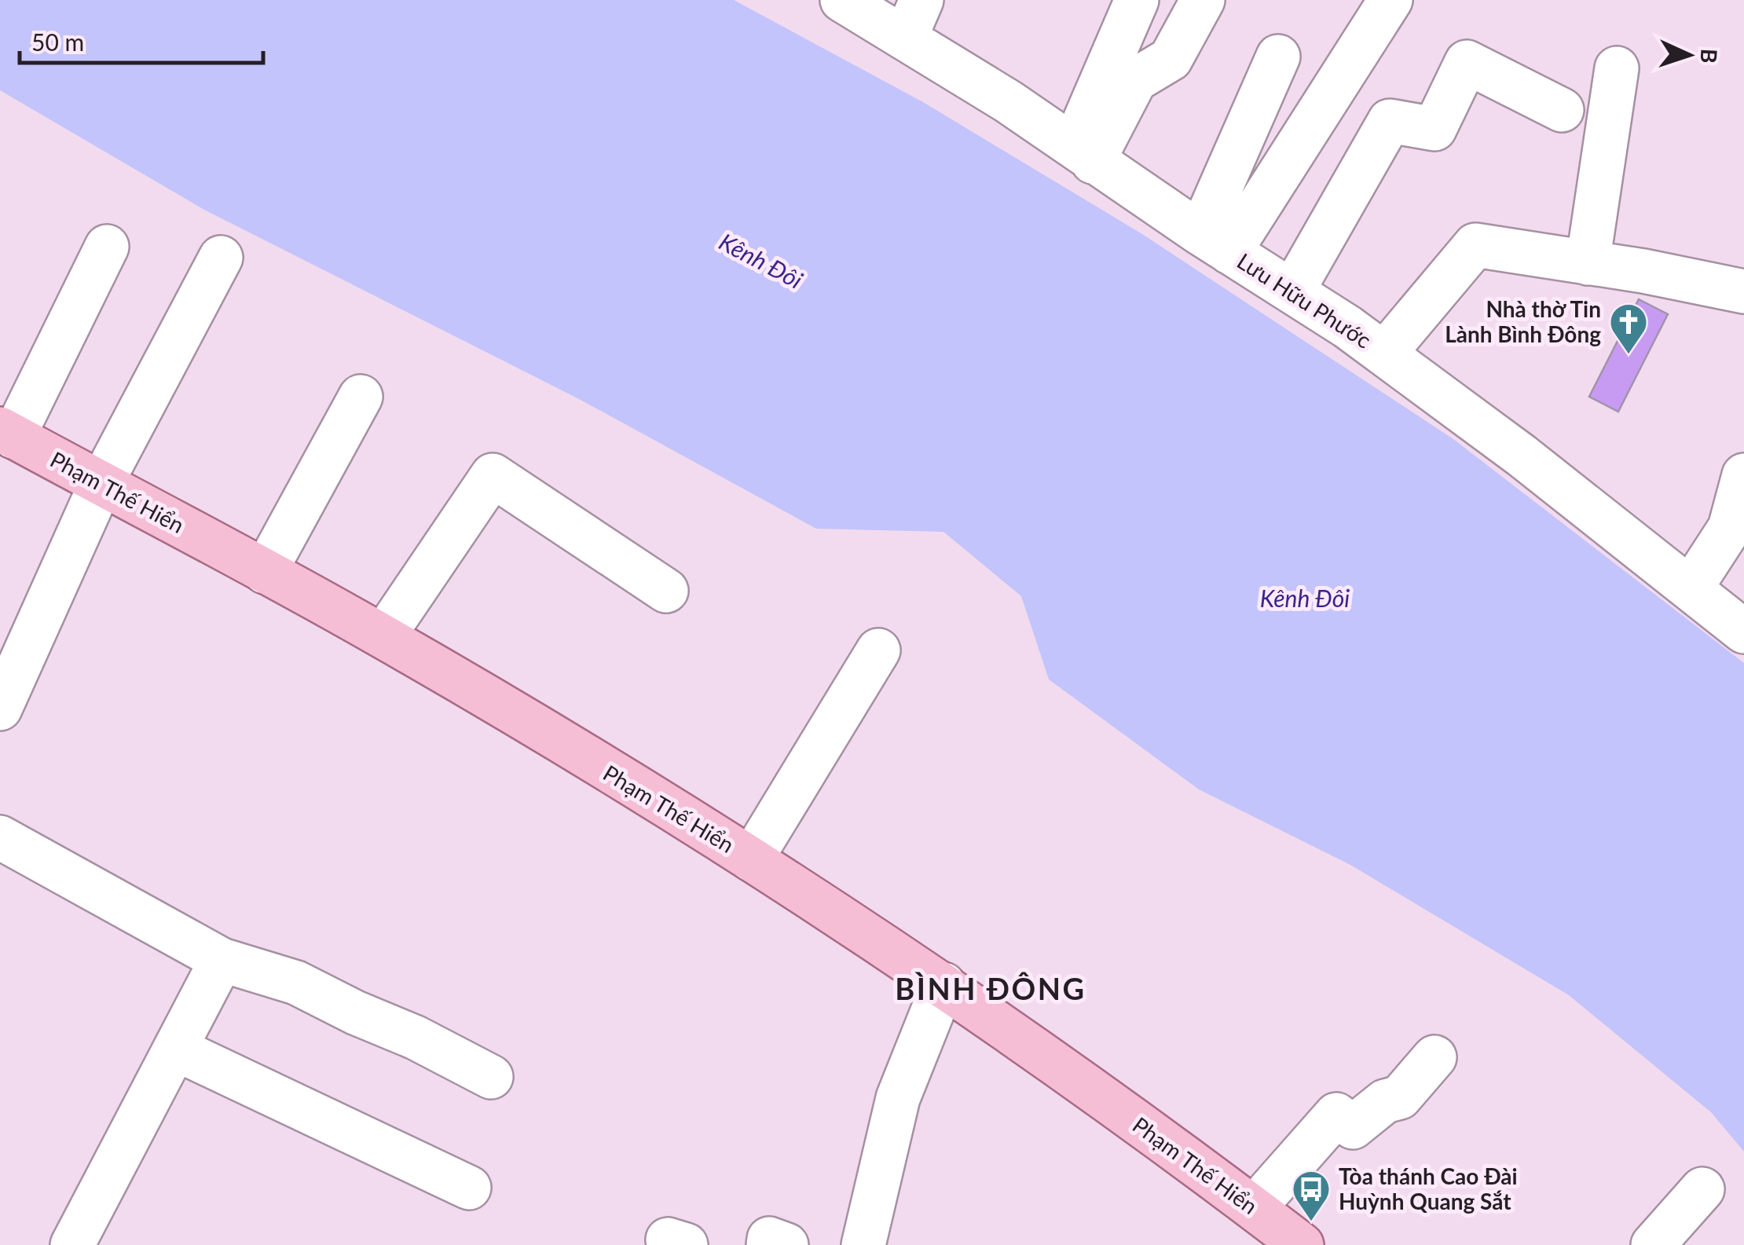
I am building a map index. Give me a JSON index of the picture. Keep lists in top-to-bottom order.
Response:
{
  "streets": {
    "main road": ["Phạm Thế Hiển"],
    "street": ["Lưu Hữu Phước"]
  },
  "districts": ["BÌNH ĐÔNG"],
  "water": ["Kênh Đôi"],
  "places": {
    "church": ["Nhà thờ Tin Lành Bình Đông"],
    "bus stop": ["Tòa thánh Cao Đài Huỳnh Quang Sắt"]
  },
  "scale_bar": "50 m",
  "north": "right"
}
